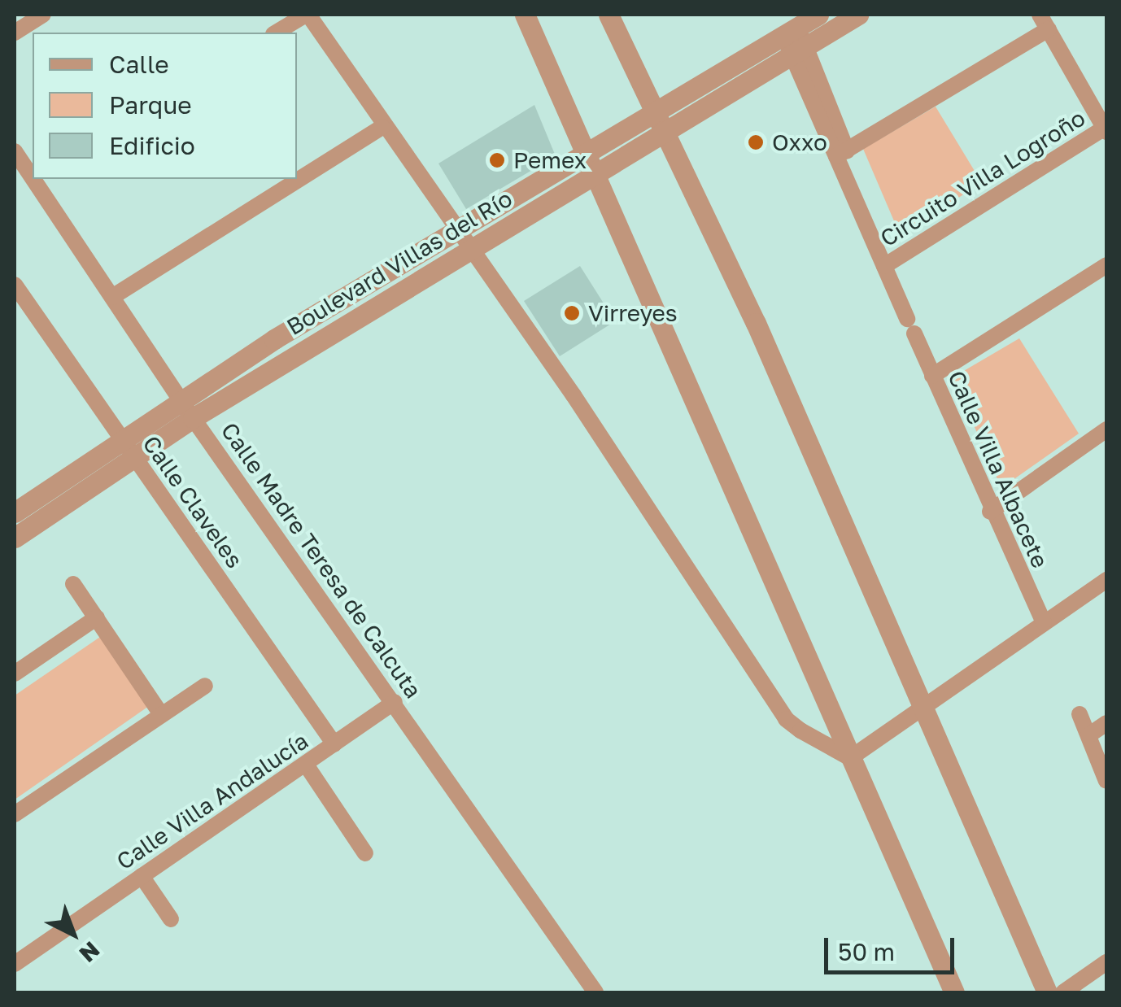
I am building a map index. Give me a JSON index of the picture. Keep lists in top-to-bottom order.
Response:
{
  "streets": {
    "street": [
      "Circuito Villa Logroño",
      "Boulevard Villas del Río",
      "Calle Villa Albacete",
      "Calle Claveles",
      "Calle Madre Teresa de Calcuta",
      "Calle Villa Andalucía"
    ]
  },
  "crossings": [
    ["Circuito Villa Logroño", "Calle Villa Albacete"],
    ["Boulevard Villas del Río", "Calle Villa Albacete"],
    ["Boulevard Villas del Río", "Calle Claveles"],
    ["Boulevard Villas del Río", "Calle Madre Teresa de Calcuta"],
    ["Calle Claveles", "Calle Villa Andalucía"],
    ["Calle Madre Teresa de Calcuta", "Calle Villa Andalucía"]
  ],
  "places": ["Oxxo", "Pemex", "Virreyes"],
  "legend": ["Calle", "Parque", "Edificio"],
  "scale_bar": "50 m",
  "north": "bottom right"
}
